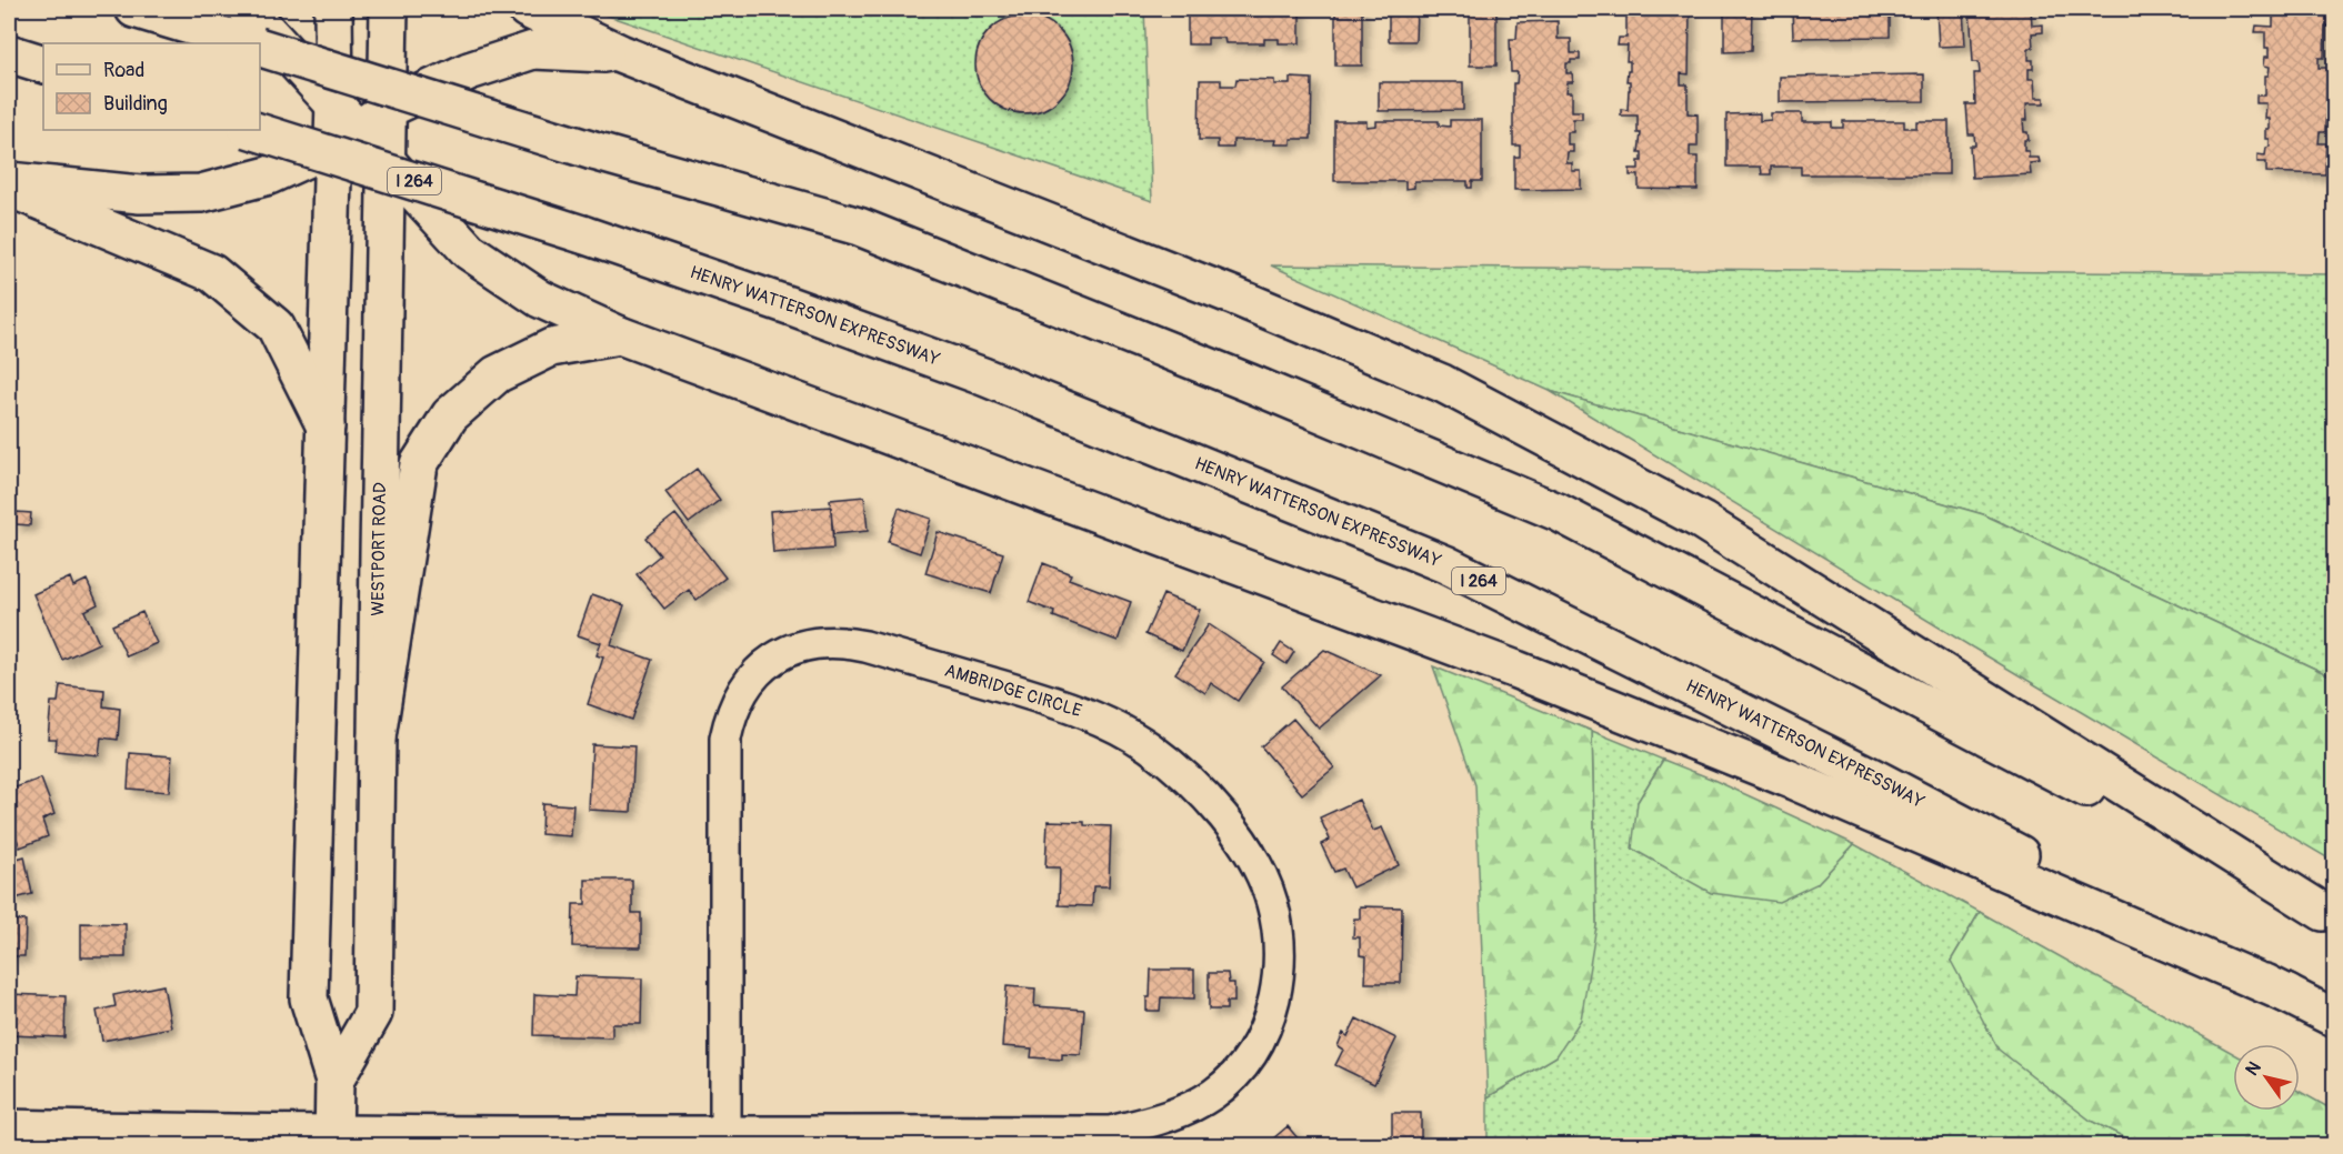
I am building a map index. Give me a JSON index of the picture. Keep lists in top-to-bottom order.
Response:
{
  "streets": {
    "main road": ["I 264", "HENRY WATTERSON EXPRESSWAY", "WESTPORT ROAD"],
    "street": ["AMBRIDGE CIRCLE"]
  },
  "crossings": [
    ["WESTPORT ROAD", "AMBRIDGE CIRCLE"]
  ],
  "legend": ["Road", "Building"],
  "north": "top left"
}
